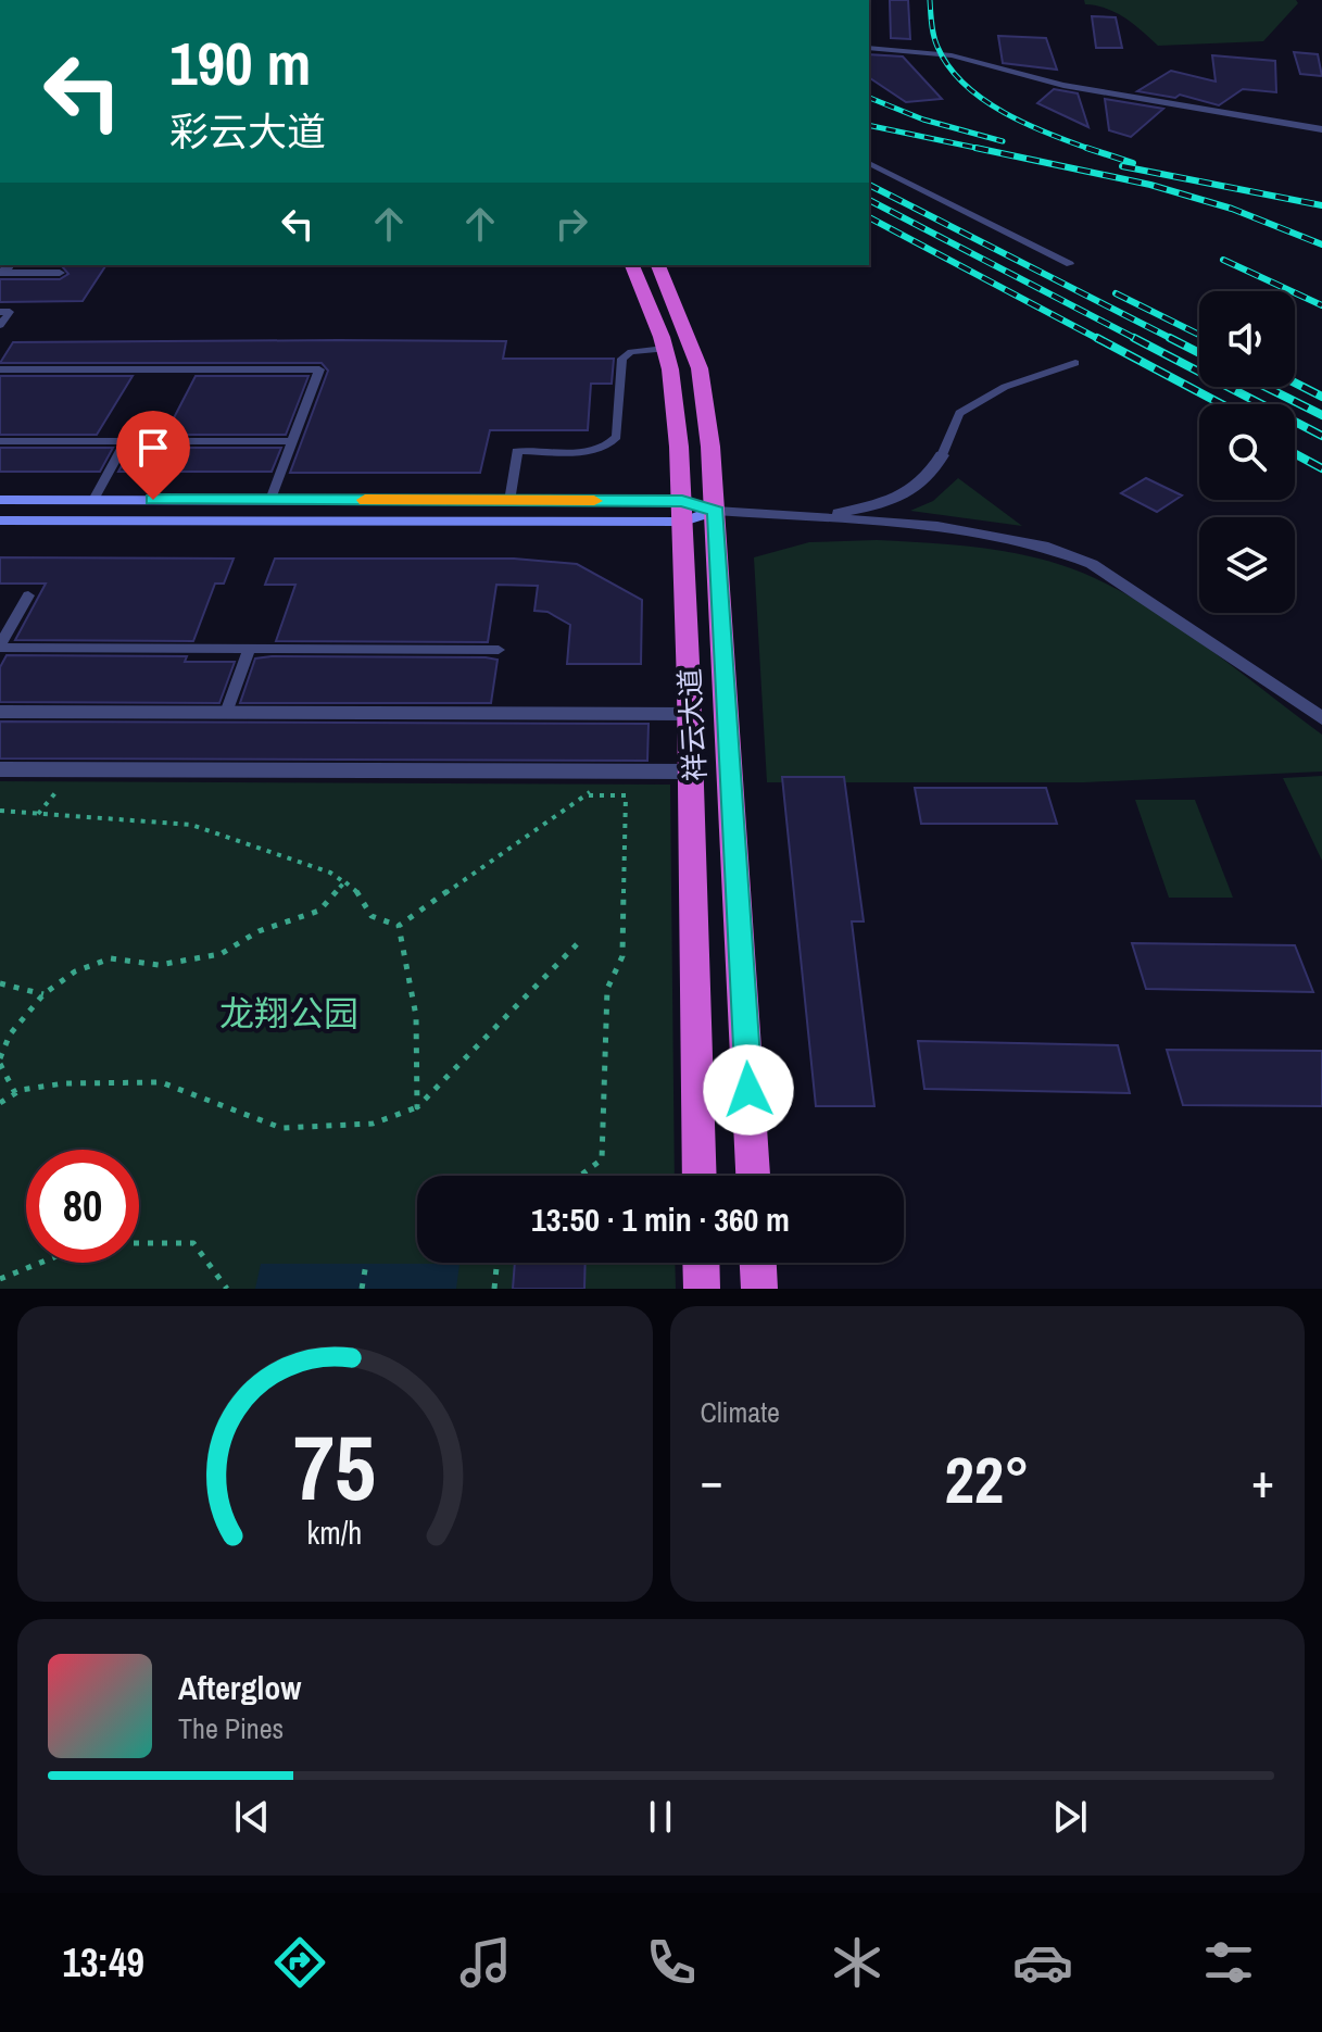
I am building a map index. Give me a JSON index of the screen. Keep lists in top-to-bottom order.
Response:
{
  "streets": {
    "highway": ["祥云大道"]
  },
  "parks": ["龙翔公园"],
  "page": {
    "turn": ["190 m", "彩云大道"],
    "limit": "80",
    "trip": "13:50 · 1 min · 360 m",
    "tile": "Climate",
    "heat": ["−", "22°", "+"],
    "song": ["Afterglow", "The Pines"],
    "tabs": "13:49",
    "gauge": ["75", "km/h"]
  }
}
